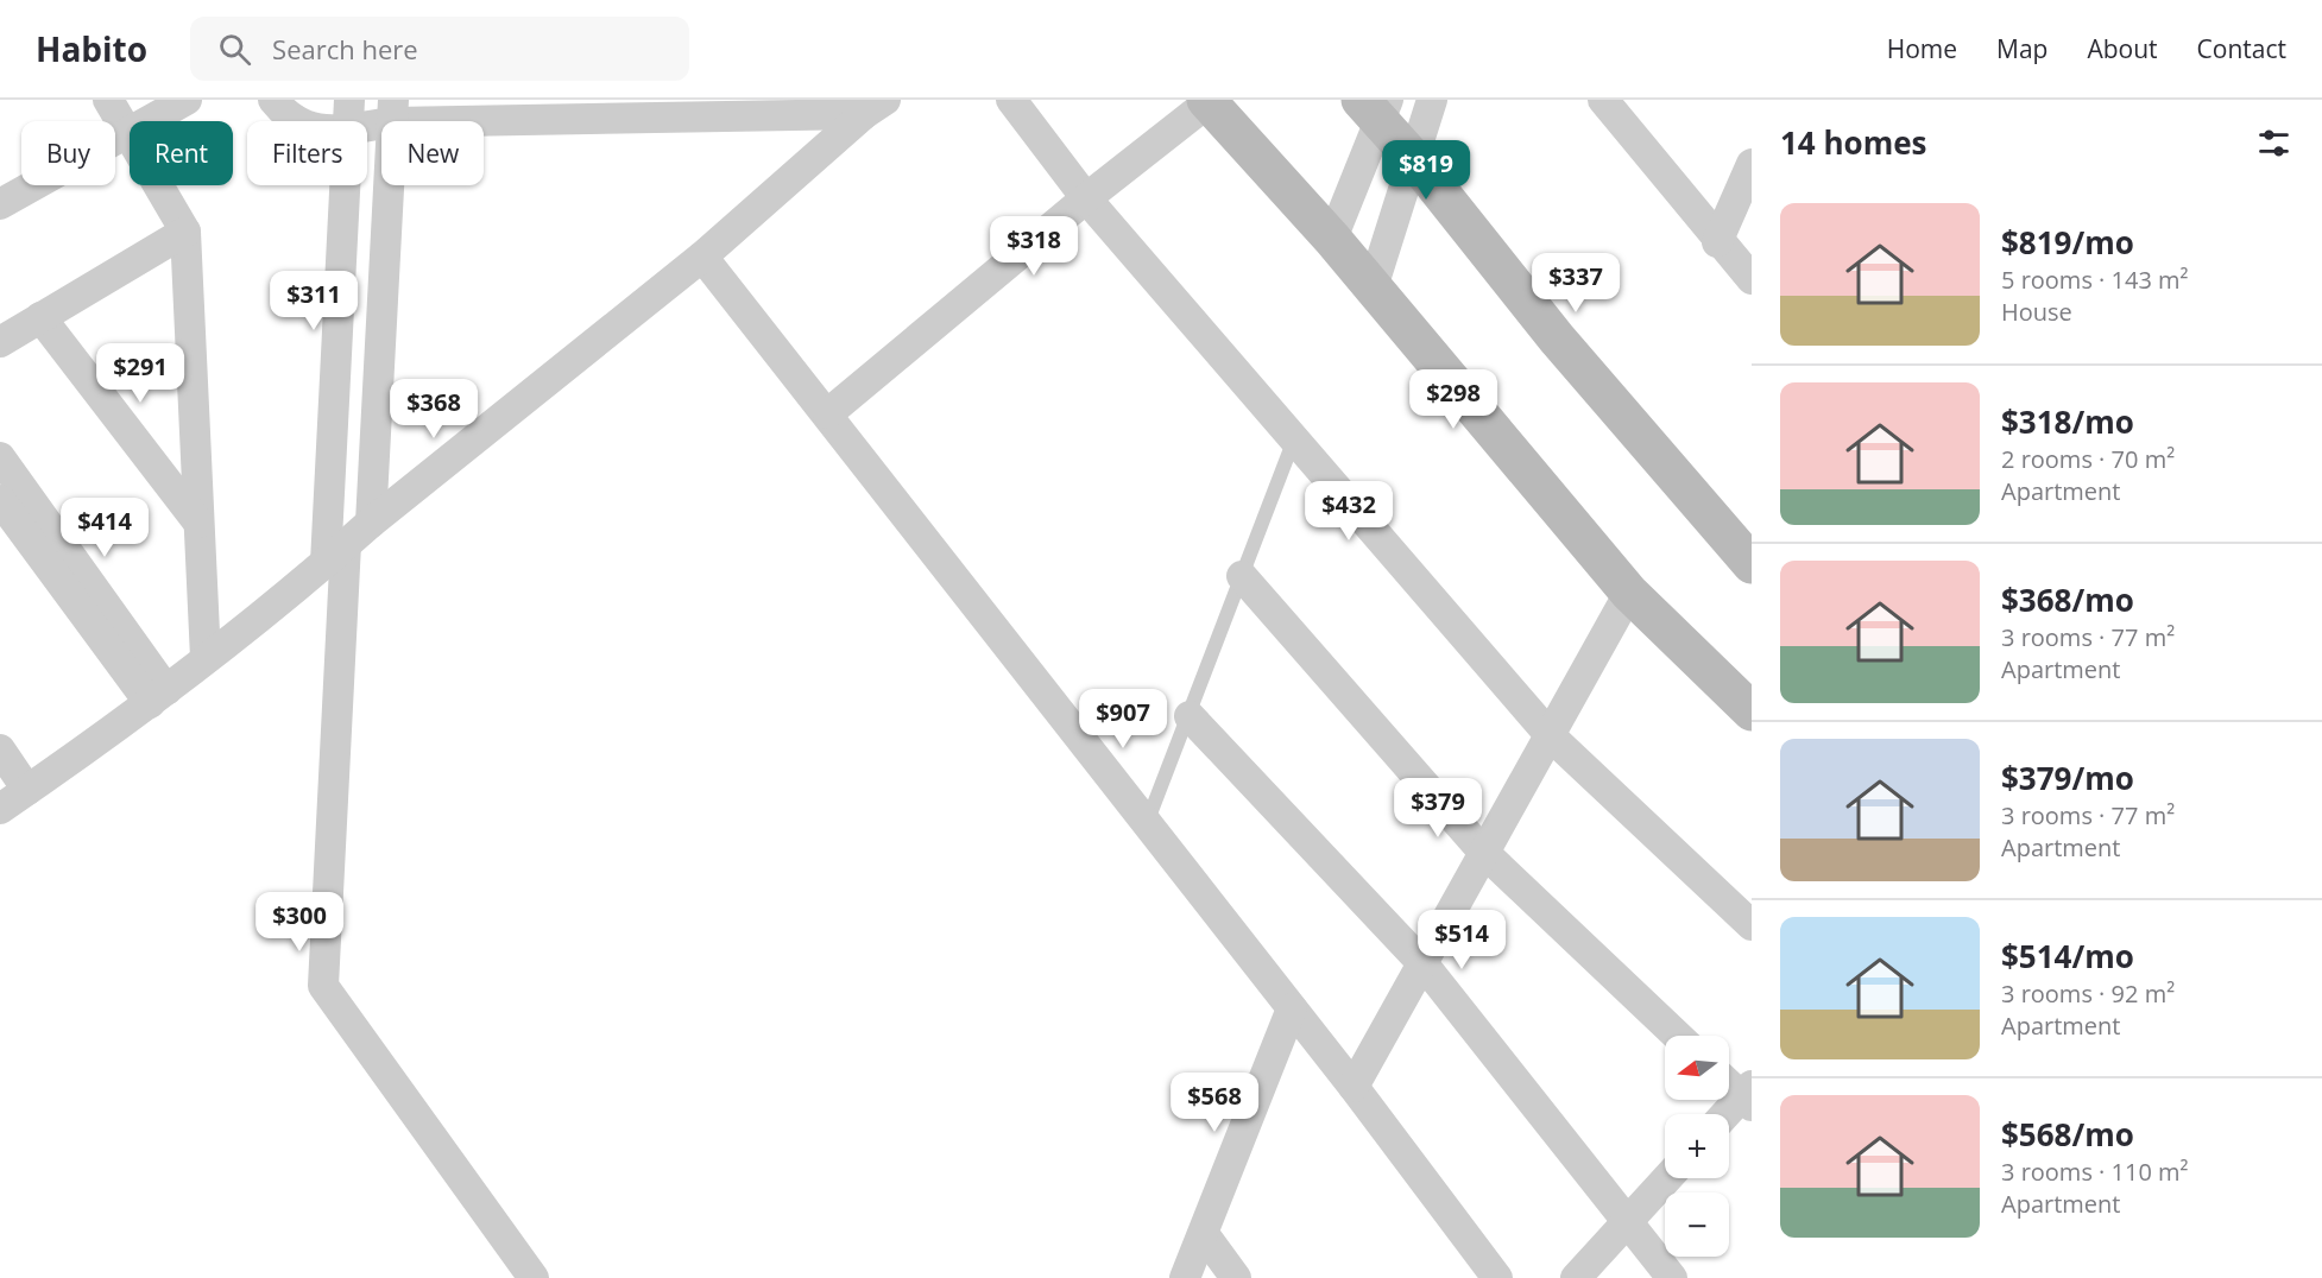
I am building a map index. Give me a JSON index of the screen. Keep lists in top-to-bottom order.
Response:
{
  "north": "left",
  "page": {
    "header": "Habito",
    "search": "Search here",
    "nav": [
      "Home",
      "Map",
      "About",
      "Contact"
    ],
    "heading": "14 homes",
    "chip": [
      "Buy",
      "Rent",
      "Filters",
      "New"
    ],
    "price": [
      "$819",
      "$318",
      "$337",
      "$311",
      "$291",
      "$298",
      "$368",
      "$432",
      "$414",
      "$907",
      "$379",
      "$300",
      "$514",
      "$568"
    ],
    "list": [
      {
        "name": "$819/mo",
        "note": "5 rooms · 143 m² · House"
      },
      {
        "name": "$318/mo",
        "note": "2 rooms · 70 m² · Apartment"
      },
      {
        "name": "$368/mo",
        "note": "3 rooms · 77 m² · Apartment"
      },
      {
        "name": "$379/mo",
        "note": "3 rooms · 77 m² · Apartment"
      },
      {
        "name": "$514/mo",
        "note": "3 rooms · 92 m² · Apartment"
      },
      {
        "name": "$568/mo",
        "note": "3 rooms · 110 m² · Apartment"
      }
    ],
    "map_buttons": ["+", "−"]
  }
}
